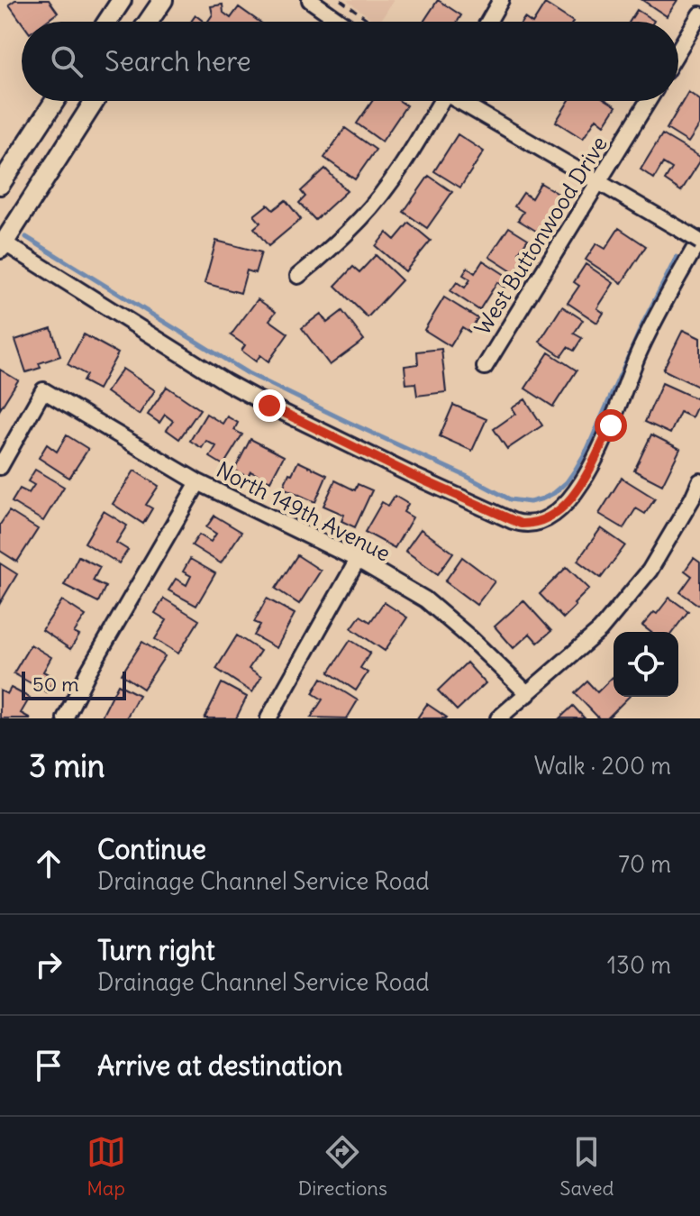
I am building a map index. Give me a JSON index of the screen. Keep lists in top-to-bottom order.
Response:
{
  "streets": {
    "street": ["West Buttonwood Drive", "North 149th Avenue"]
  },
  "scale_bar": "50 m",
  "page": {
    "search": "Search here",
    "scale": "50 m",
    "heading": ["3 min", "Walk · 200 m"],
    "list": [
      ["Continue", "Drainage Channel Service Road", "70 m"],
      ["Turn right", "Drainage Channel Service Road", "130 m"],
      "Arrive at destination"
    ],
    "nav": ["Map", "Directions", "Saved"]
  }
}
